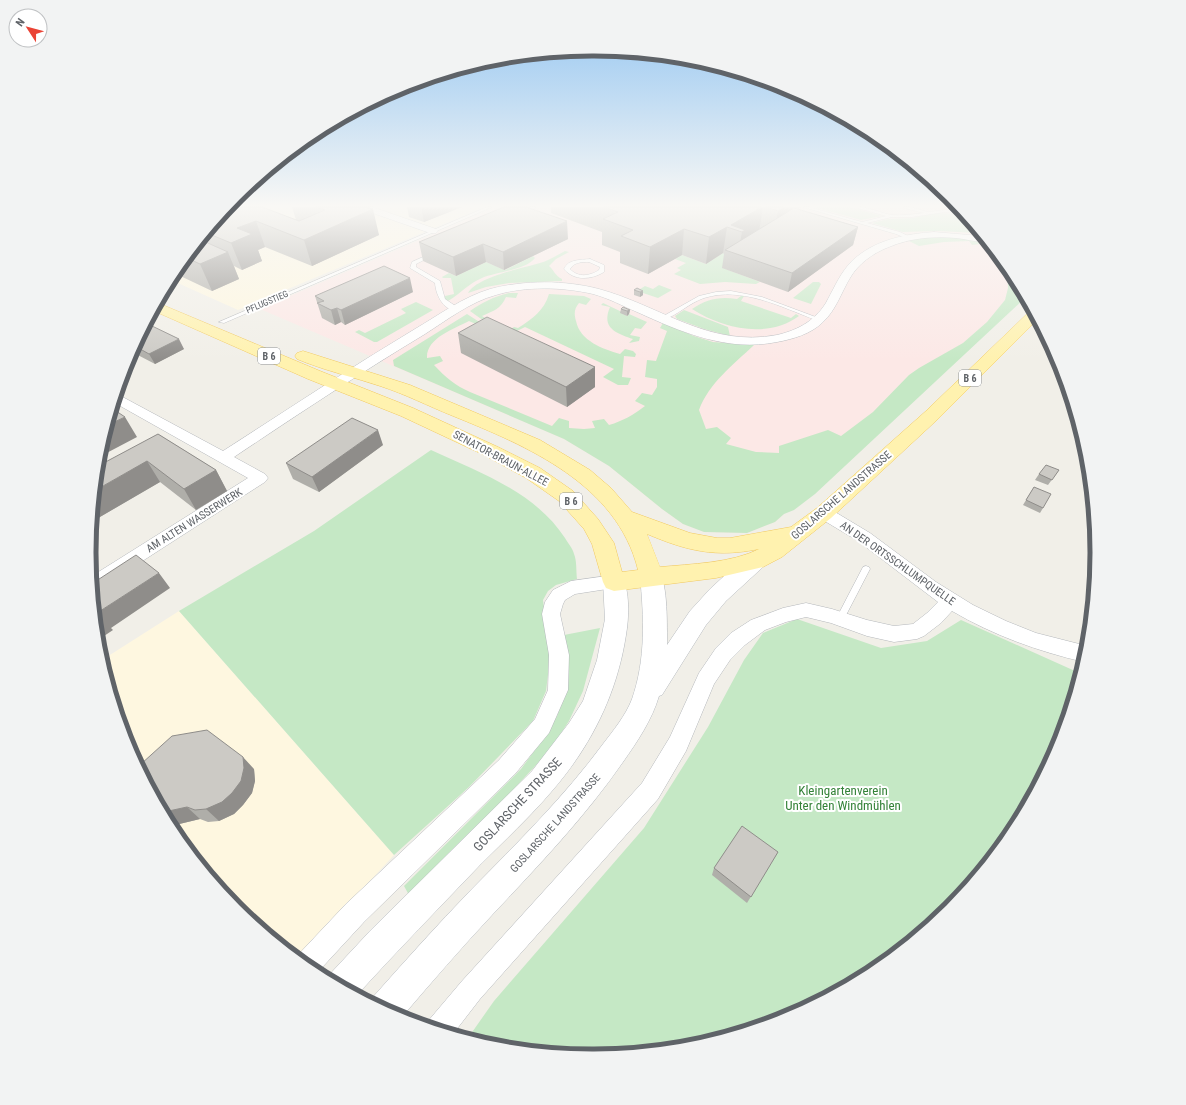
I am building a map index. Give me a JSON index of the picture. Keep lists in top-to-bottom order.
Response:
{
  "streets": {
    "main road": [
      "B 6",
      "SENATOR-BRAUN-ALLEE",
      "GOSLARSCHE LANDSTRASSE",
      "GOSLARSCHE STRASSE"
    ],
    "street": ["AM ALTEN WASSERWERK", "AN DER ORTSSCHLUMPQUELLE"],
    "lane": ["PFLUGSTIEG"]
  },
  "crossings": [
    ["PFLUGSTIEG", "SENATOR-BRAUN-ALLEE"],
    ["B 6", "SENATOR-BRAUN-ALLEE"],
    ["B 6", "GOSLARSCHE LANDSTRASSE"],
    ["B 6", "GOSLARSCHE STRASSE"],
    ["SENATOR-BRAUN-ALLEE", "GOSLARSCHE LANDSTRASSE"],
    ["SENATOR-BRAUN-ALLEE", "GOSLARSCHE STRASSE"],
    ["GOSLARSCHE LANDSTRASSE", "AN DER ORTSSCHLUMPQUELLE"]
  ],
  "parks": ["Kleingartenverein Unter den Windmühlen"],
  "north": "top left"
}
